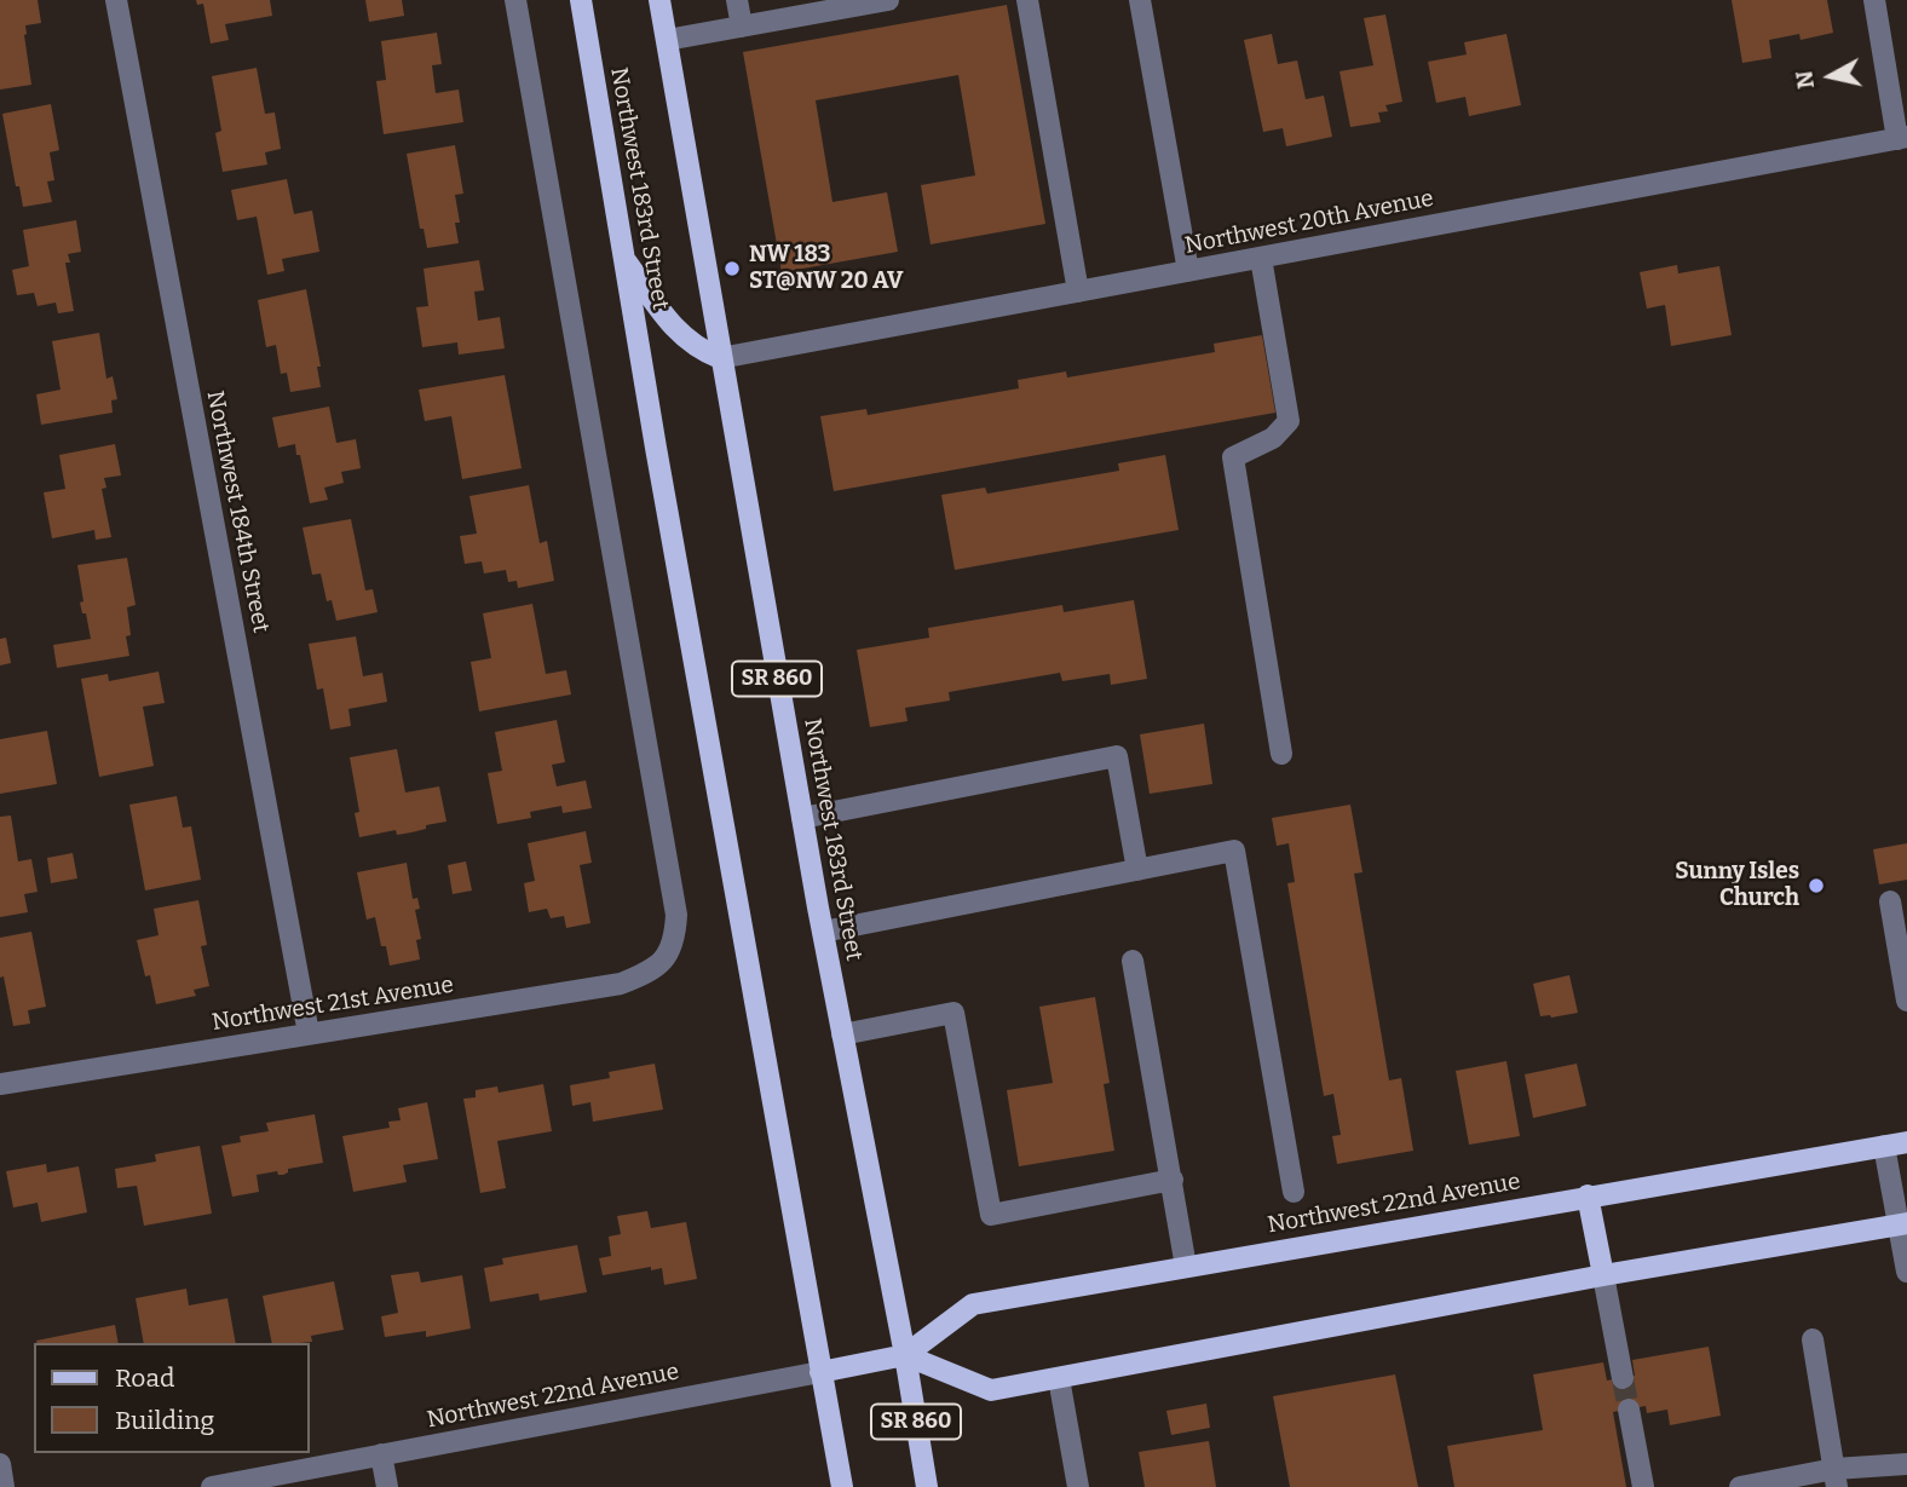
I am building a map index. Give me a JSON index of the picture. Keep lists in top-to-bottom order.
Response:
{
  "streets": {
    "main road": ["Northwest 183rd Street", "SR 860", "Northwest 22nd Avenue"],
    "street": ["Northwest 20th Avenue", "Northwest 184th Street", "Northwest 21st Avenue"]
  },
  "crossings": [
    ["Northwest 183rd Street", "Northwest 20th Avenue"],
    ["Northwest 183rd Street", "Northwest 22nd Avenue"],
    ["Northwest 184th Street", "Northwest 21st Avenue"]
  ],
  "places": ["NW 183 ST@NW 20 AV", "Sunny Isles Church"],
  "legend": ["Road", "Building"],
  "north": "left"
}
